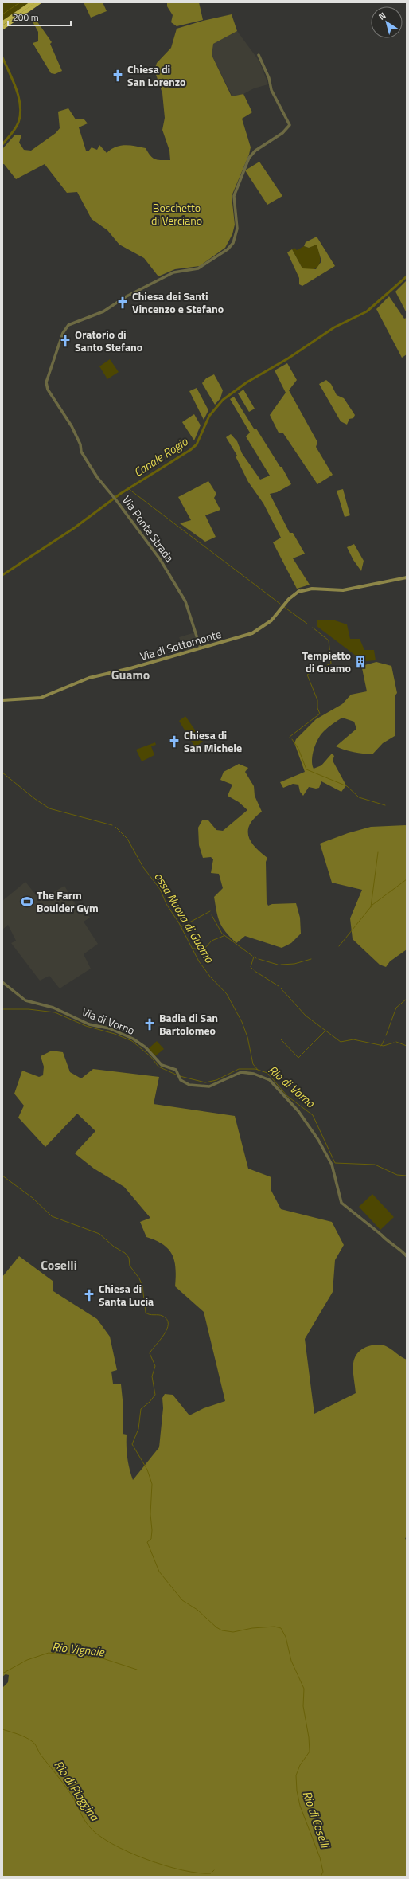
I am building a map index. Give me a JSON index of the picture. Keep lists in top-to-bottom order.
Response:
{
  "streets": {
    "main road": ["Via di Sottomonte"],
    "street": ["Via Ponte Strada", "Via di Vorno"]
  },
  "crossings": [
    ["Via Ponte Strada", "Via di Sottomonte"]
  ],
  "districts": ["Guamo", "Coselli"],
  "water": [
    "Canale Rogio",
    "ossa Nuova di Guamo",
    "Rio di Vorno",
    "Rio Vignale",
    "Rio di Piaggina",
    "Rio di Coselli"
  ],
  "parks": ["Boschetto di Verciano"],
  "places": {
    "church": [
      "Chiesa di San Lorenzo",
      "Chiesa dei Santi Vincenzo e Stefano",
      "Oratorio di Santo Stefano",
      "Chiesa di San Michele",
      "Badia di San Bartolomeo",
      "Chiesa di Santa Lucia"
    ],
    "building": ["Tempietto di Guamo"],
    "sports": ["The Farm Boulder Gym"]
  },
  "scale_bar": "200 m",
  "north": "top left"
}
